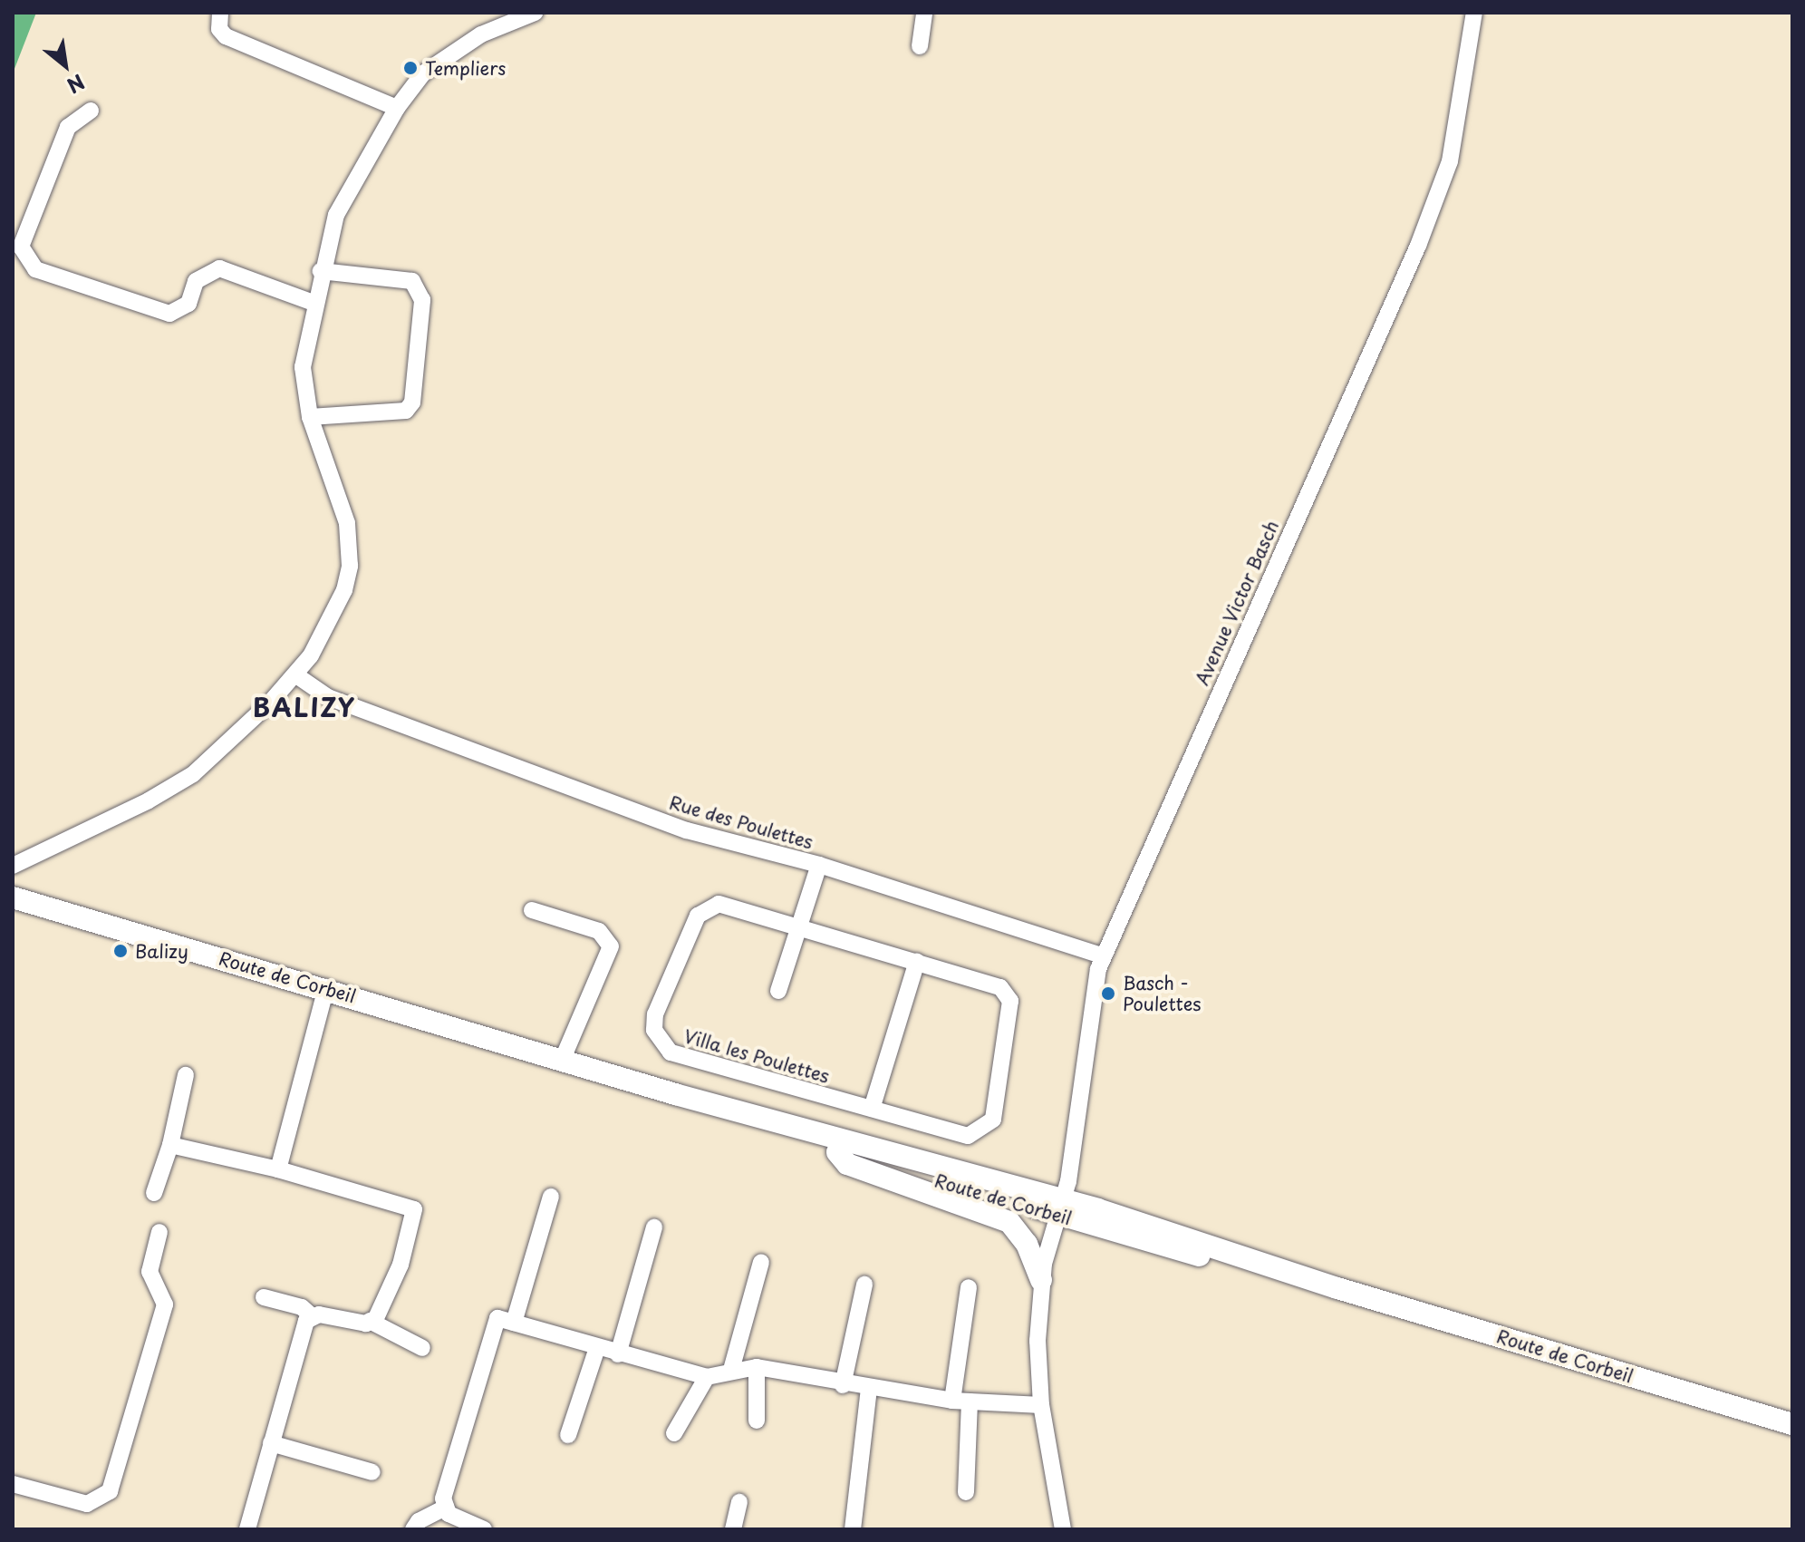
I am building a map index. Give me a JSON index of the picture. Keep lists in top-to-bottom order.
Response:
{
  "streets": {
    "main road": ["Route de Corbeil"],
    "street": ["Avenue Victor Basch", "Rue des Poulettes", "Villa les Poulettes"]
  },
  "crossings": [
    ["Avenue Victor Basch", "Rue des Poulettes"],
    ["Avenue Victor Basch", "Route de Corbeil"]
  ],
  "districts": ["BALIZY"],
  "places": ["Templiers", "Balizy", "Basch - Poulettes"],
  "north": "bottom right"
}
